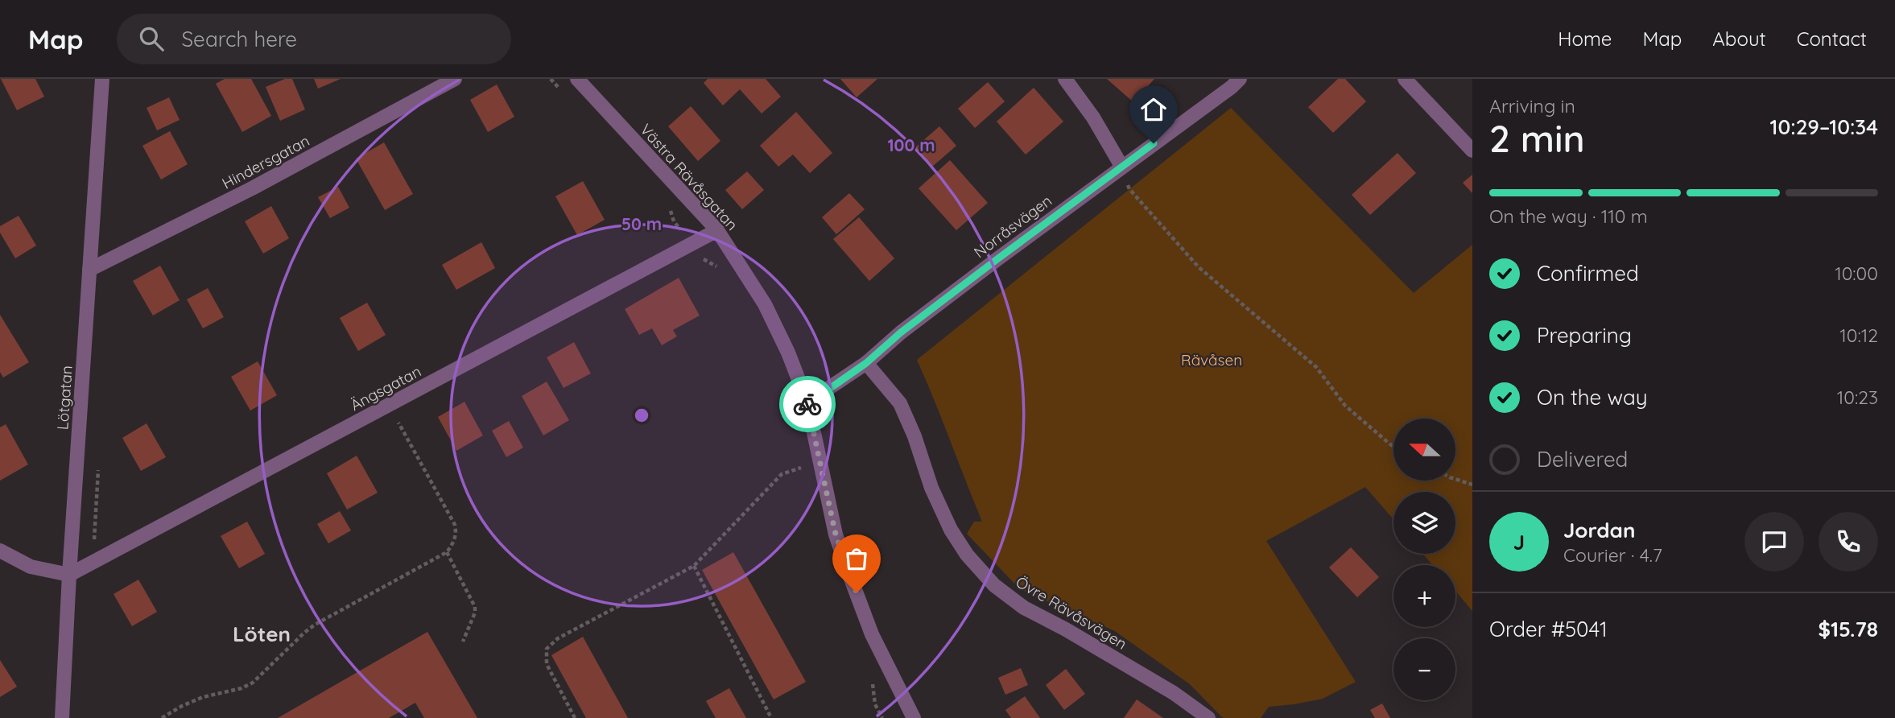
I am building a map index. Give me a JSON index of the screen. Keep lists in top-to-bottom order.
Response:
{
  "streets": {
    "street": [
      "Hindersgatan",
      "Västra Rävåsgatan",
      "Norråsvägen",
      "Ängsgatan",
      "Lötgatan",
      "Övre Rävåsvägen"
    ]
  },
  "crossings": [
    ["Hindersgatan", "Lötgatan"],
    ["Västra Rävåsgatan", "Norråsvägen"],
    ["Västra Rävåsgatan", "Ängsgatan"],
    ["Norråsvägen", "Övre Rävåsvägen"],
    ["Ängsgatan", "Lötgatan"]
  ],
  "districts": ["Löten"],
  "parks": ["Rävåsen"],
  "north": "left",
  "page": {
    "header": "Map",
    "search": "Search here",
    "nav": [
      "Home",
      "Map",
      "About",
      "Contact"
    ],
    "heading": ["2 min", "Arriving in", "10:29–10:34"],
    "panel": [
      "Jordan",
      "Courier · 4.7",
      "Order #5041",
      "$15.78"
    ],
    "bar": "On the way · 110 m",
    "list": [
      ["Confirmed", "10:00"],
      ["Preparing", "10:12"],
      ["On the way", "10:23"],
      "Delivered"
    ],
    "map_buttons": ["+", "−"],
    "round": "J"
  },
  "rings": ["100 m", "50 m"]
}
